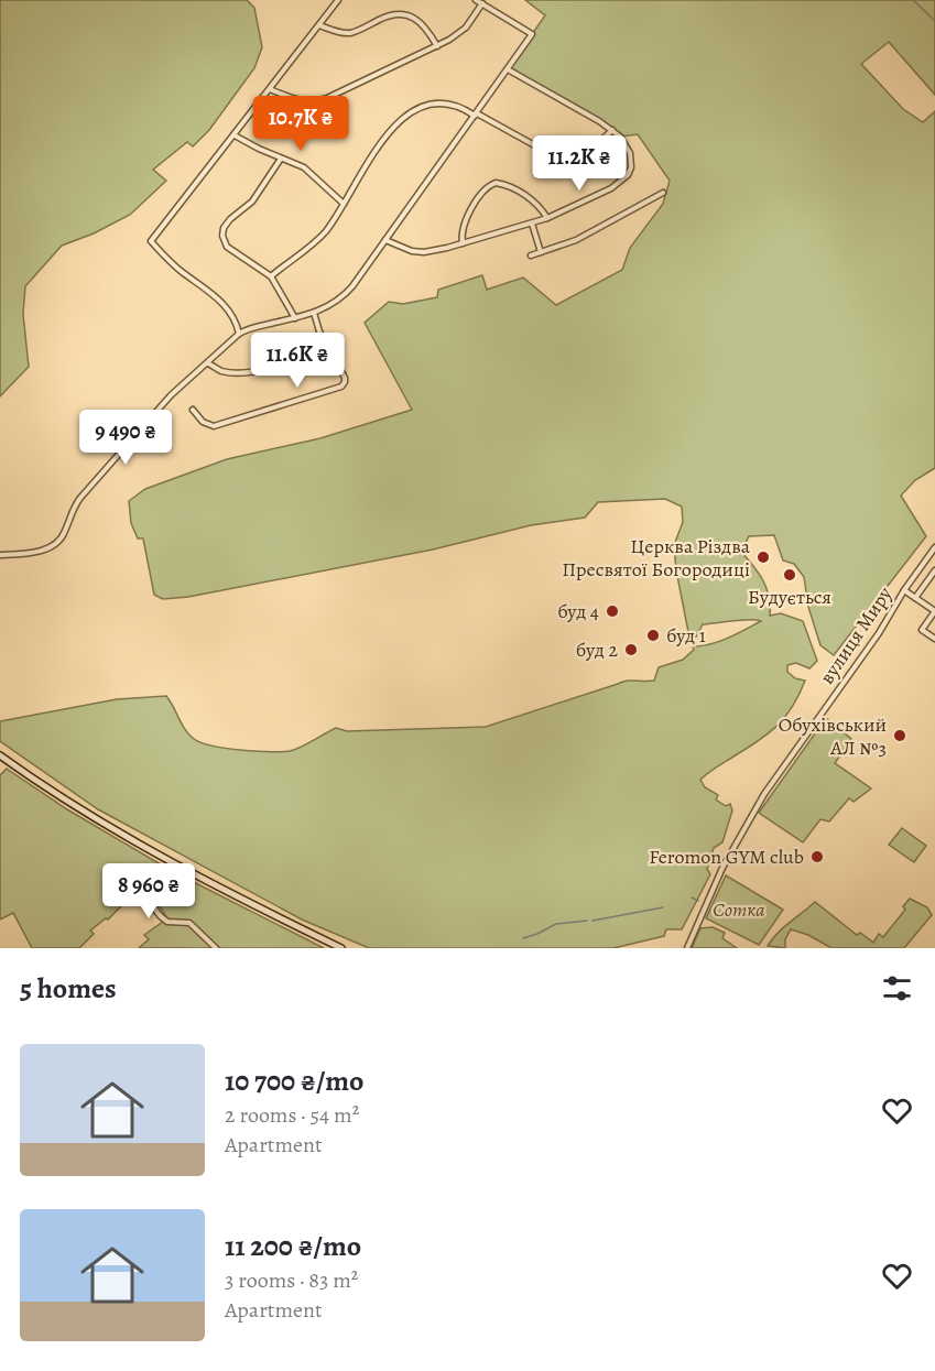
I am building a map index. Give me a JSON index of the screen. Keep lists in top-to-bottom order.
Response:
{
  "streets": {
    "street": ["вулиця Миру"]
  },
  "parks": ["Сотка"],
  "places": [
    "Церква Різдва Пресвятої Богородиці",
    "Будується",
    "буд 4",
    "буд 1",
    "буд 2",
    "Обухівський АЛ №3",
    "Feromon GYM club"
  ],
  "page": {
    "price": [
      "10.7K ₴",
      "11.2K ₴",
      "11.6K ₴",
      "9 490 ₴",
      "8 960 ₴"
    ],
    "heading": "5 homes",
    "list": [
      {
        "name": "10 700 ₴/mo",
        "note": "2 rooms · 54 m² · Apartment"
      },
      {
        "name": "11 200 ₴/mo",
        "note": "3 rooms · 83 m² · Apartment"
      }
    ]
  }
}
